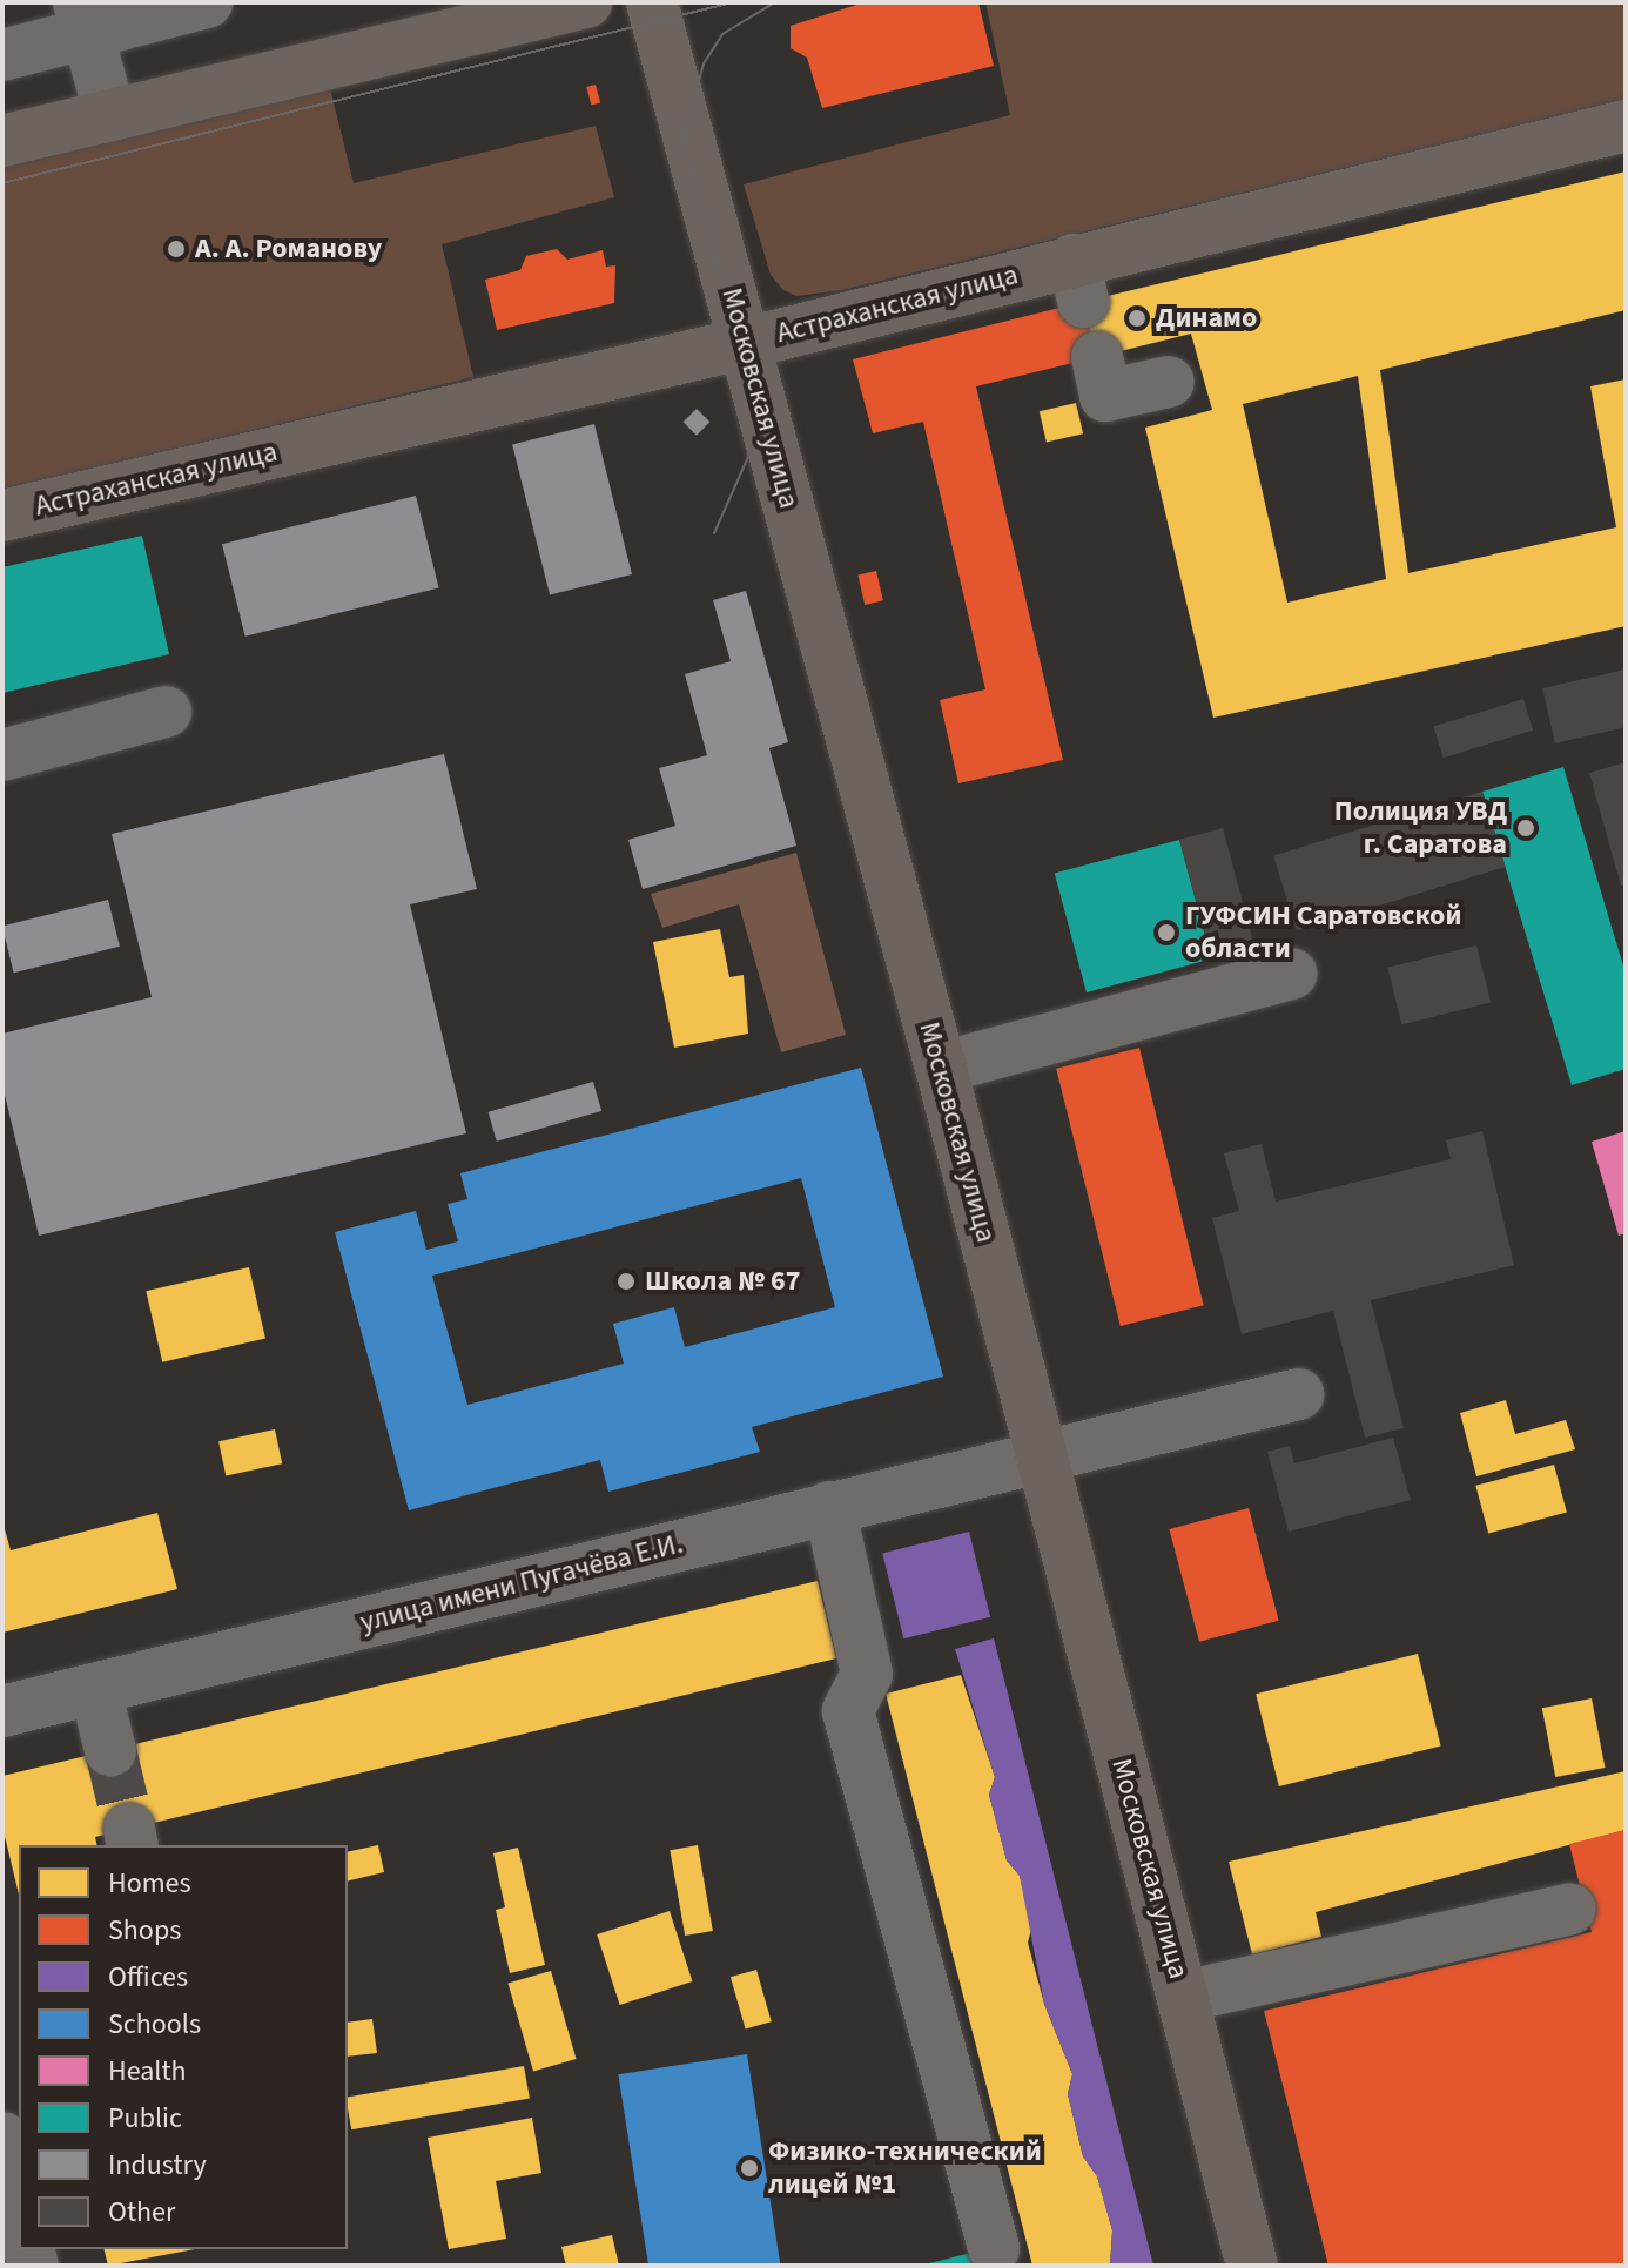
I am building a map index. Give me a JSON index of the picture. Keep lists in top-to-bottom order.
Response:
{
  "streets": {
    "main road": ["Астраханская улица", "Московская улица"],
    "street": ["улица имени Пугачёва Е.И."]
  },
  "crossings": [
    ["Астраханская улица", "Московская улица"],
    ["Московская улица", "улица имени Пугачёва Е.И."]
  ],
  "places": [
    "А. А. Романову",
    "Динамо",
    "Полиция УВД г. Саратова",
    "ГУФСИН Саратовской области",
    "Школа № 67",
    "Физико-технический лицей №1"
  ],
  "legend": [
    "Homes",
    "Shops",
    "Offices",
    "Schools",
    "Health",
    "Public",
    "Industry",
    "Other"
  ]
}
